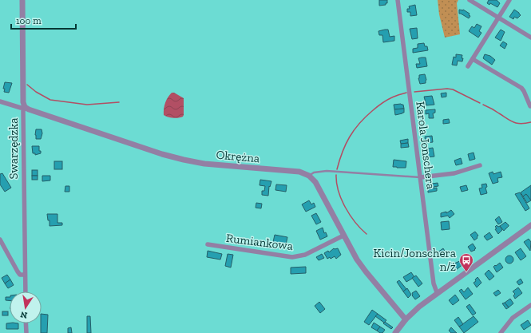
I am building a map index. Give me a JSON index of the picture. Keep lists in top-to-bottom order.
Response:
{
  "streets": {
    "street": [
      "Karola Jonschera",
      "Swarzędzka",
      "Okrężna",
      "Rumiankowa"
    ]
  },
  "crossings": [
    ["Swarzędzka", "Okrężna"]
  ],
  "places": {
    "bus stop": ["Kicin/Jonschera n/ż"]
  },
  "scale_bar": "100 m",
  "north": "bottom"
}
